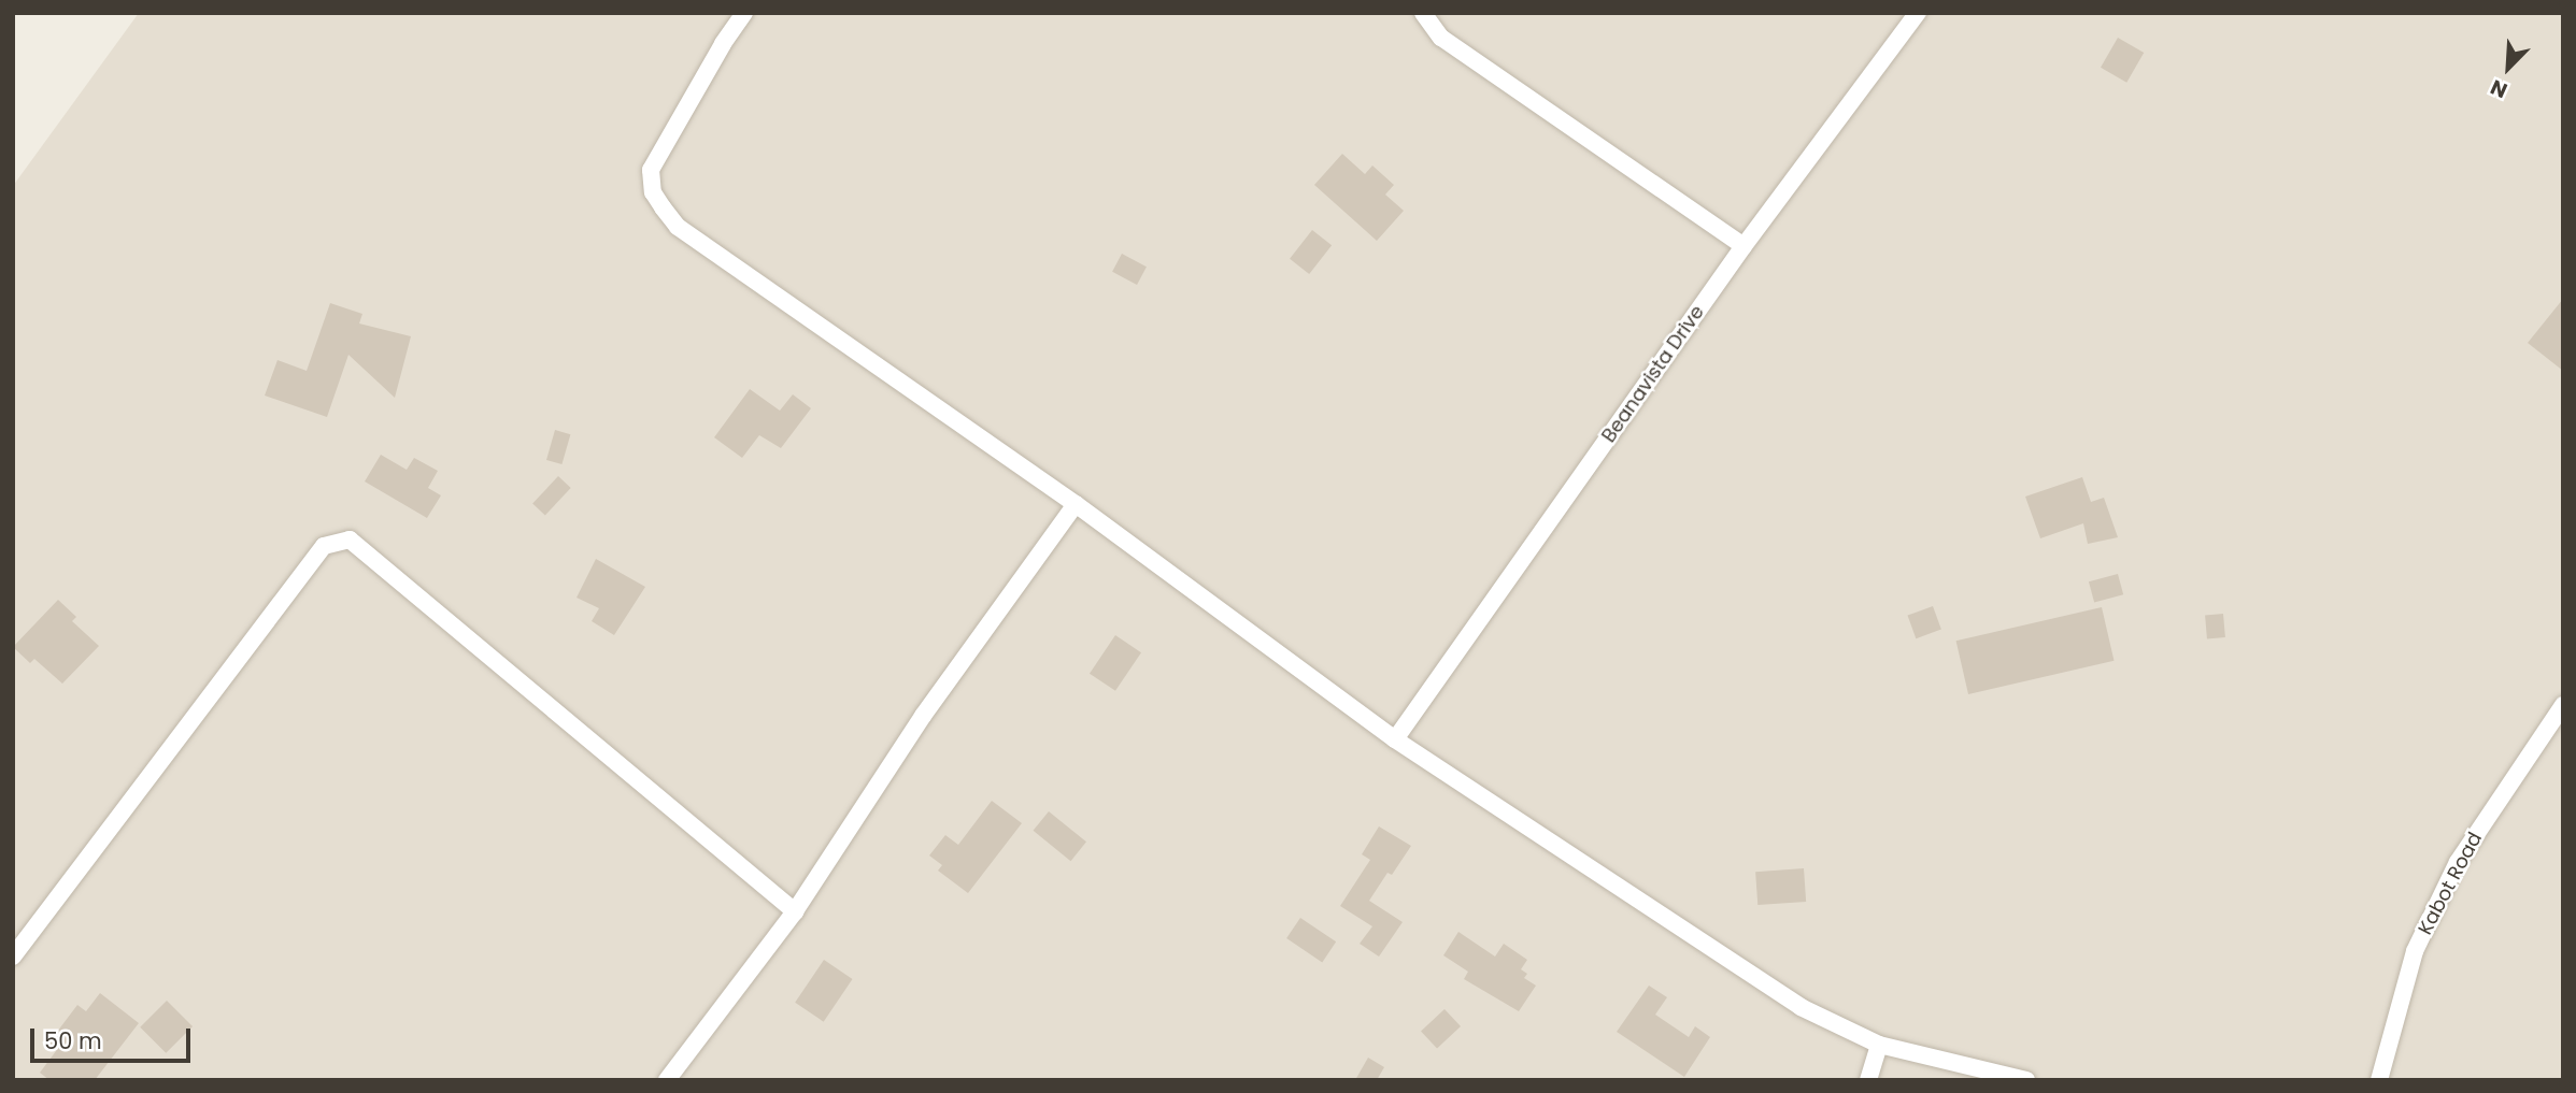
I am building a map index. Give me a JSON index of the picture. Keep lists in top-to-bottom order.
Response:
{
  "streets": {
    "street": ["Beanavista Drive", "Kabot Road"]
  },
  "scale_bar": "50 m",
  "north": "bottom left"
}
